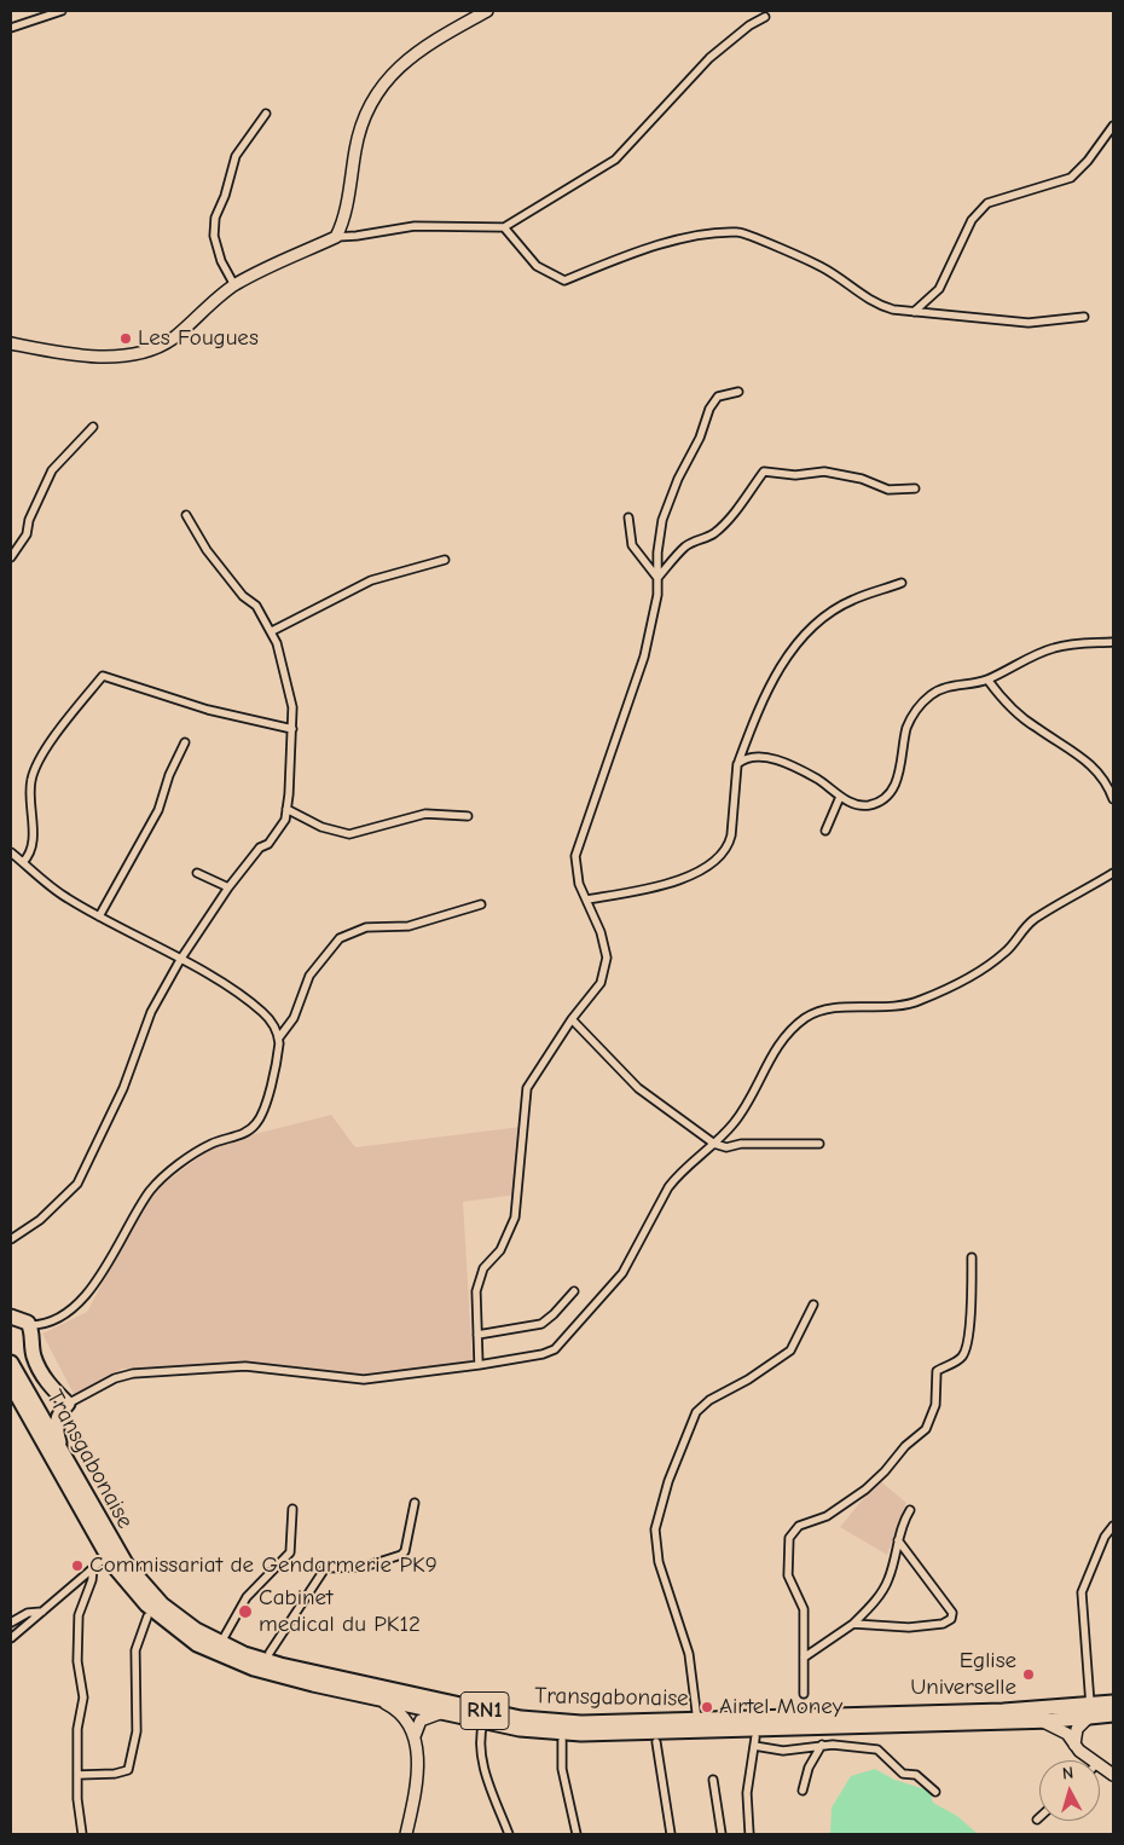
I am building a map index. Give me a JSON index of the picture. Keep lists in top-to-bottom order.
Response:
{
  "streets": {
    "highway": ["Transgabonaise", "RN1"]
  },
  "places": [
    "Les Fougues",
    "Commissariat de Gendarmerie PK9",
    "Cabinet medical du PK12",
    "Eglise Universelle",
    "Airtel Money"
  ],
  "north": "top"
}
